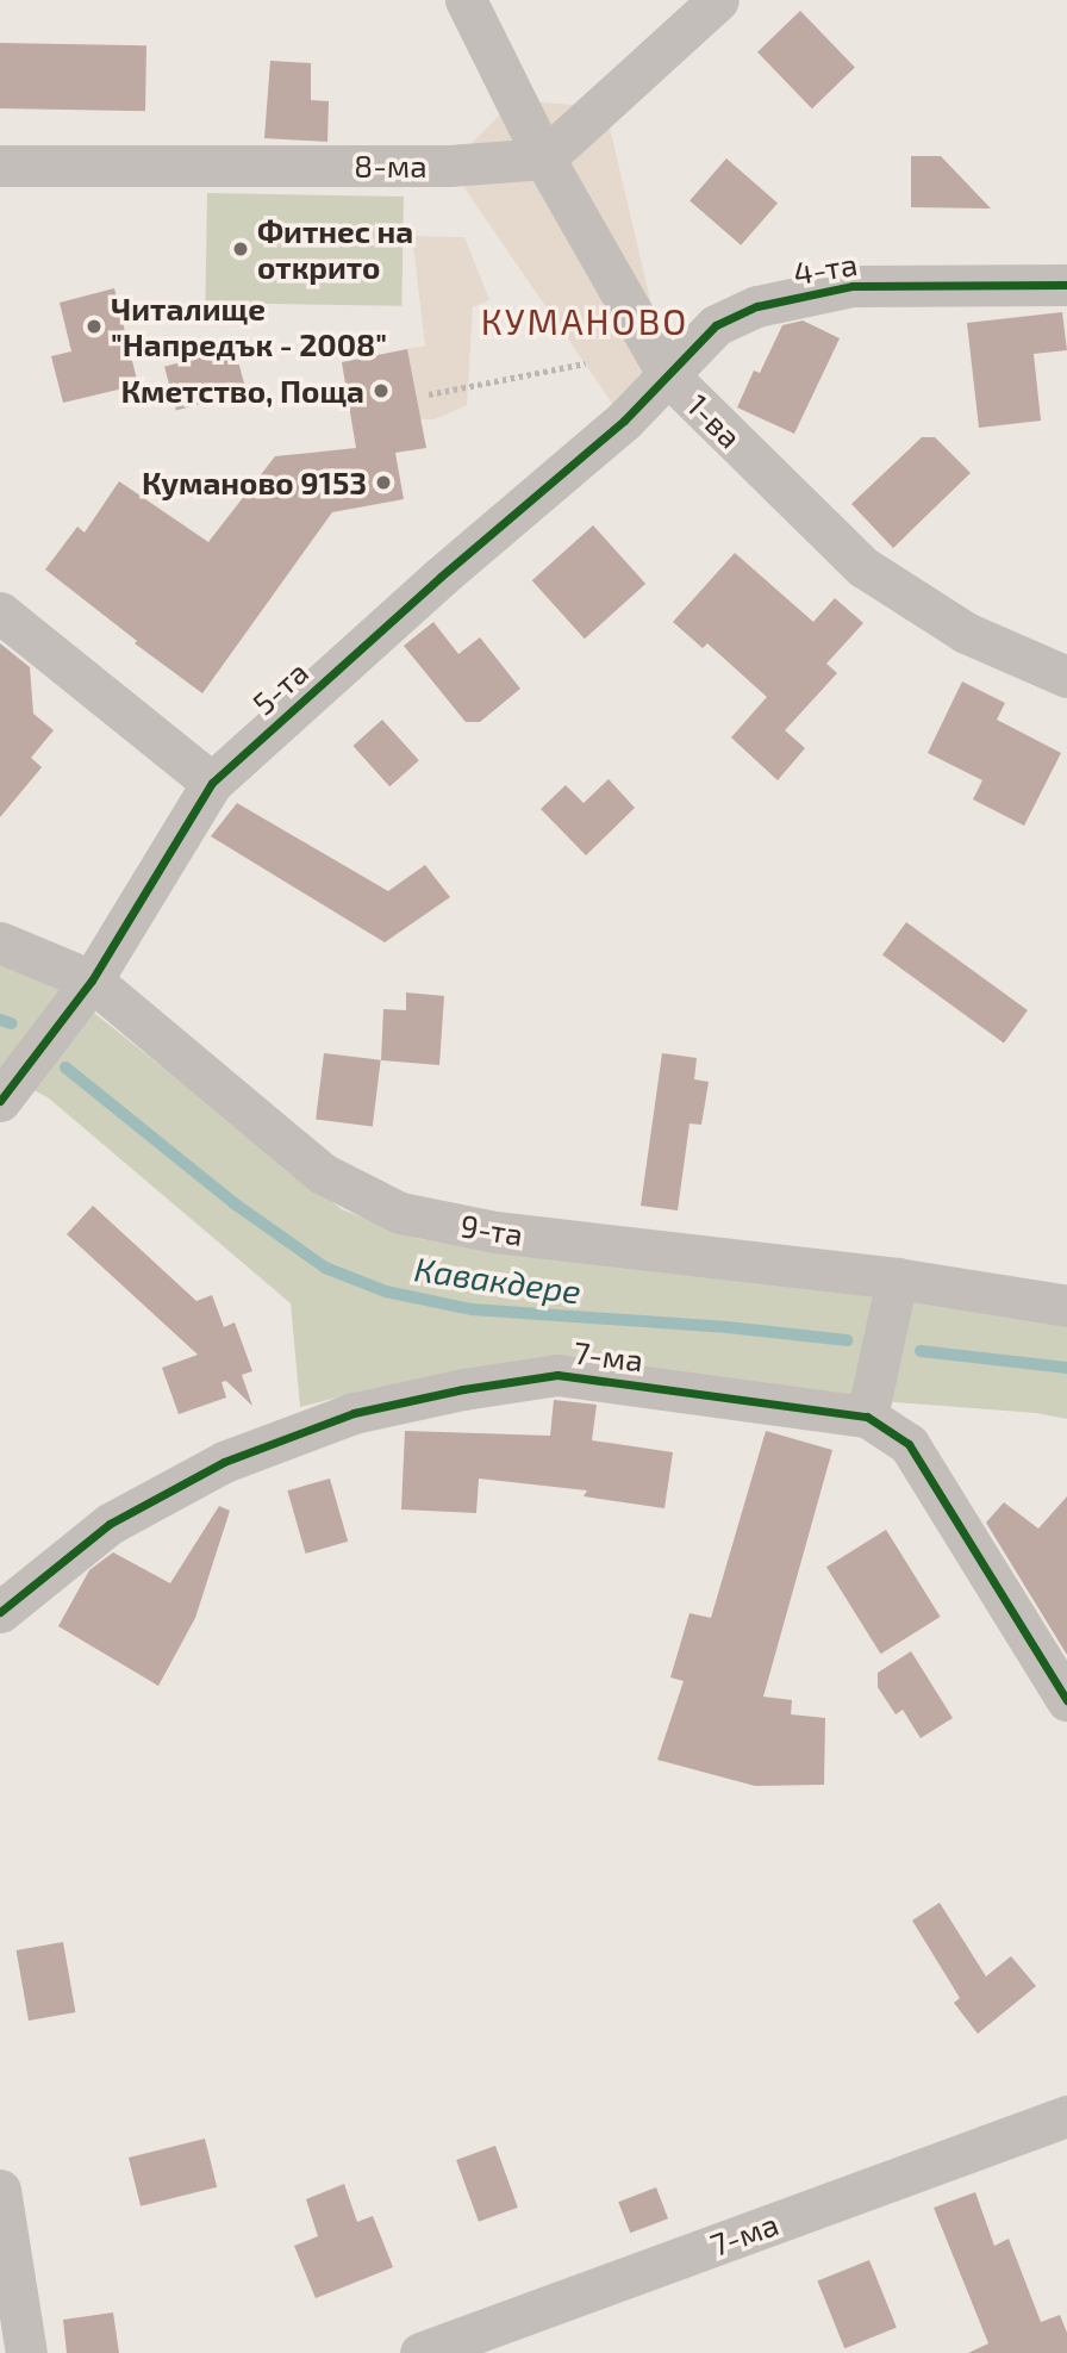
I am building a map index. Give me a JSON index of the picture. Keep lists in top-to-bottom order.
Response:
{
  "streets": {
    "street": [
      "8-ма",
      "4-та",
      "1-ва",
      "5-та",
      "9-та",
      "7-ма"
    ]
  },
  "crossings": [
    ["8-ма", "1-ва"],
    ["4-та", "1-ва"],
    ["4-та", "5-та"],
    ["1-ва", "5-та"],
    ["5-та", "9-та"]
  ],
  "districts": ["КУМАНОВО"],
  "water": ["Кавакдере"],
  "places": [
    "Фитнес на открито",
    "Читалище \"Напредък - 2008\"",
    "Кметство, Поща",
    "Куманово 9153"
  ]
}
